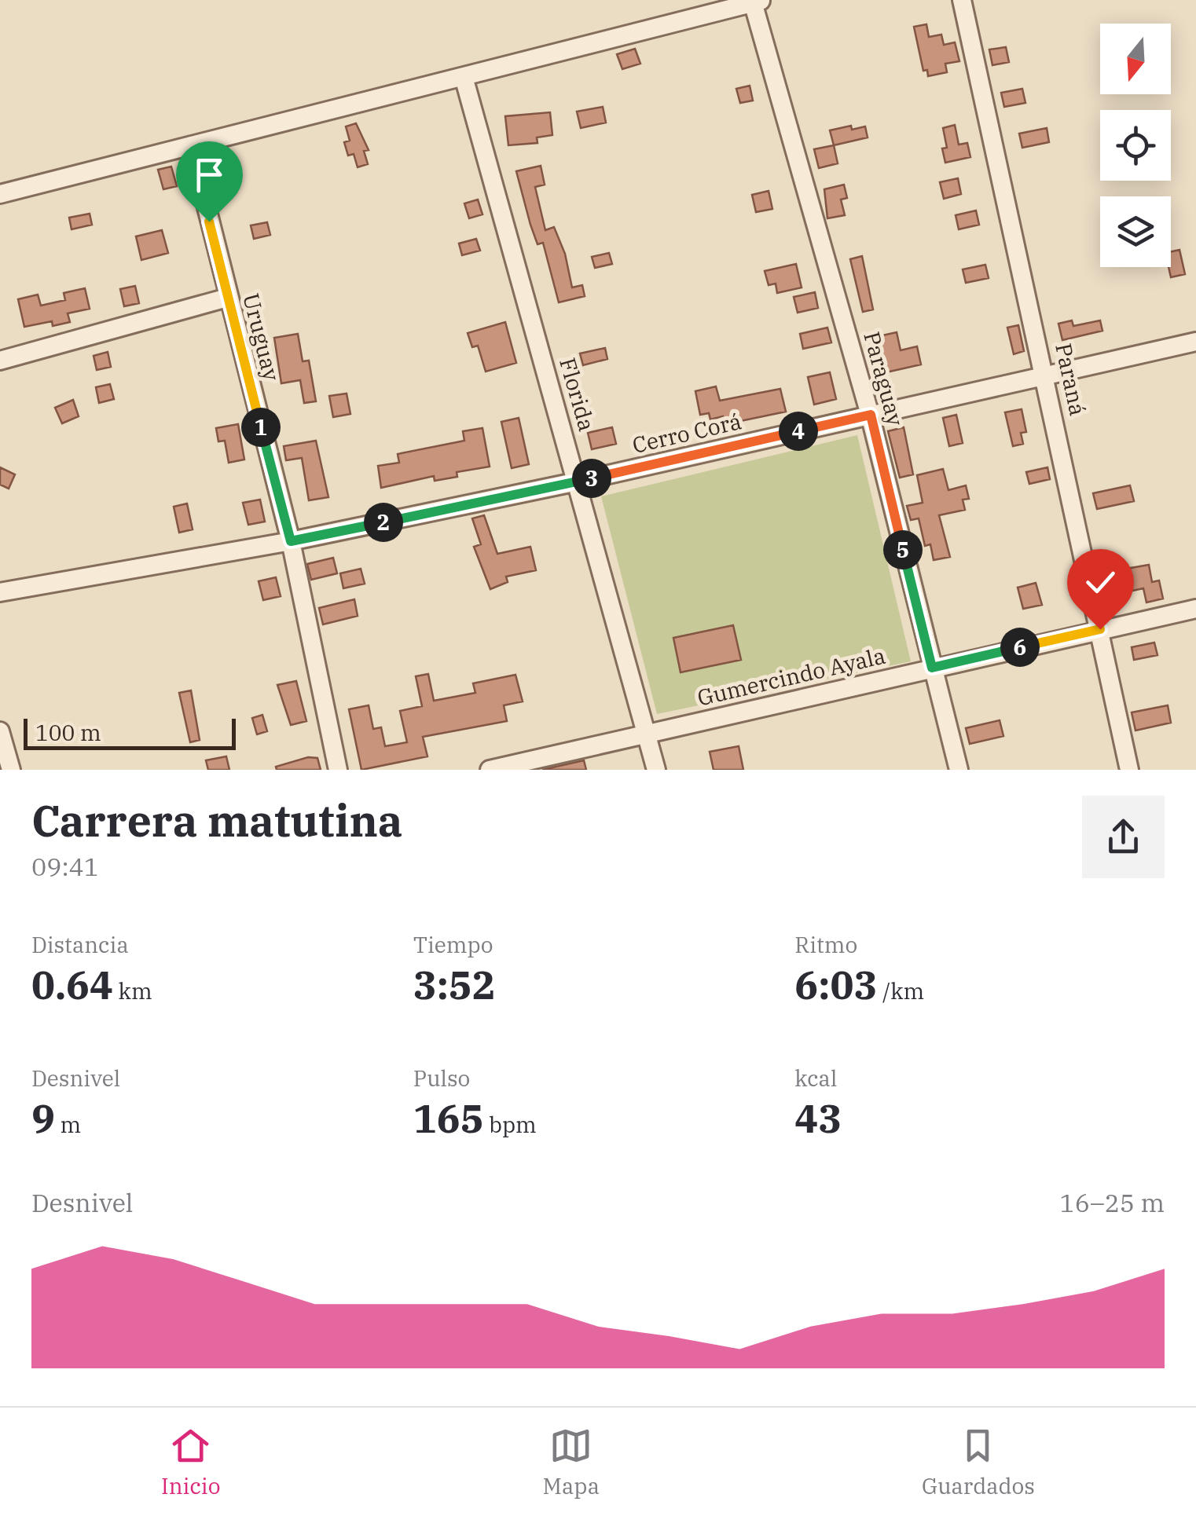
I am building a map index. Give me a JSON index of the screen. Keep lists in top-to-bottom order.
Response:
{
  "streets": {
    "street": [
      "Uruguay",
      "Paraguay",
      "Paraná",
      "Florida",
      "Cerro Corá",
      "Gumercindo Ayala"
    ]
  },
  "crossings": [
    ["Uruguay", "Cerro Corá"],
    ["Paraguay", "Cerro Corá"],
    ["Paraguay", "Gumercindo Ayala"],
    ["Paraná", "Cerro Corá"],
    ["Paraná", "Gumercindo Ayala"],
    ["Florida", "Cerro Corá"],
    ["Florida", "Gumercindo Ayala"]
  ],
  "scale_bar": "100 m",
  "north": "bottom",
  "page": {
    "pins": [
      "1",
      "4",
      "3",
      "2",
      "5",
      "6"
    ],
    "scale": "100 m",
    "heading": ["Carrera matutina", "09:41"],
    "stats": [
      ["Distancia", "0.64 km"],
      ["Tiempo", "3:52"],
      ["Ritmo", "6:03 /km"],
      ["Desnivel", "9 m"],
      ["Pulso", "165 bpm"],
      ["kcal", "43"]
    ],
    "chart": ["Desnivel", "16–25 m"],
    "tabs": ["Inicio", "Mapa", "Guardados"]
  }
}
